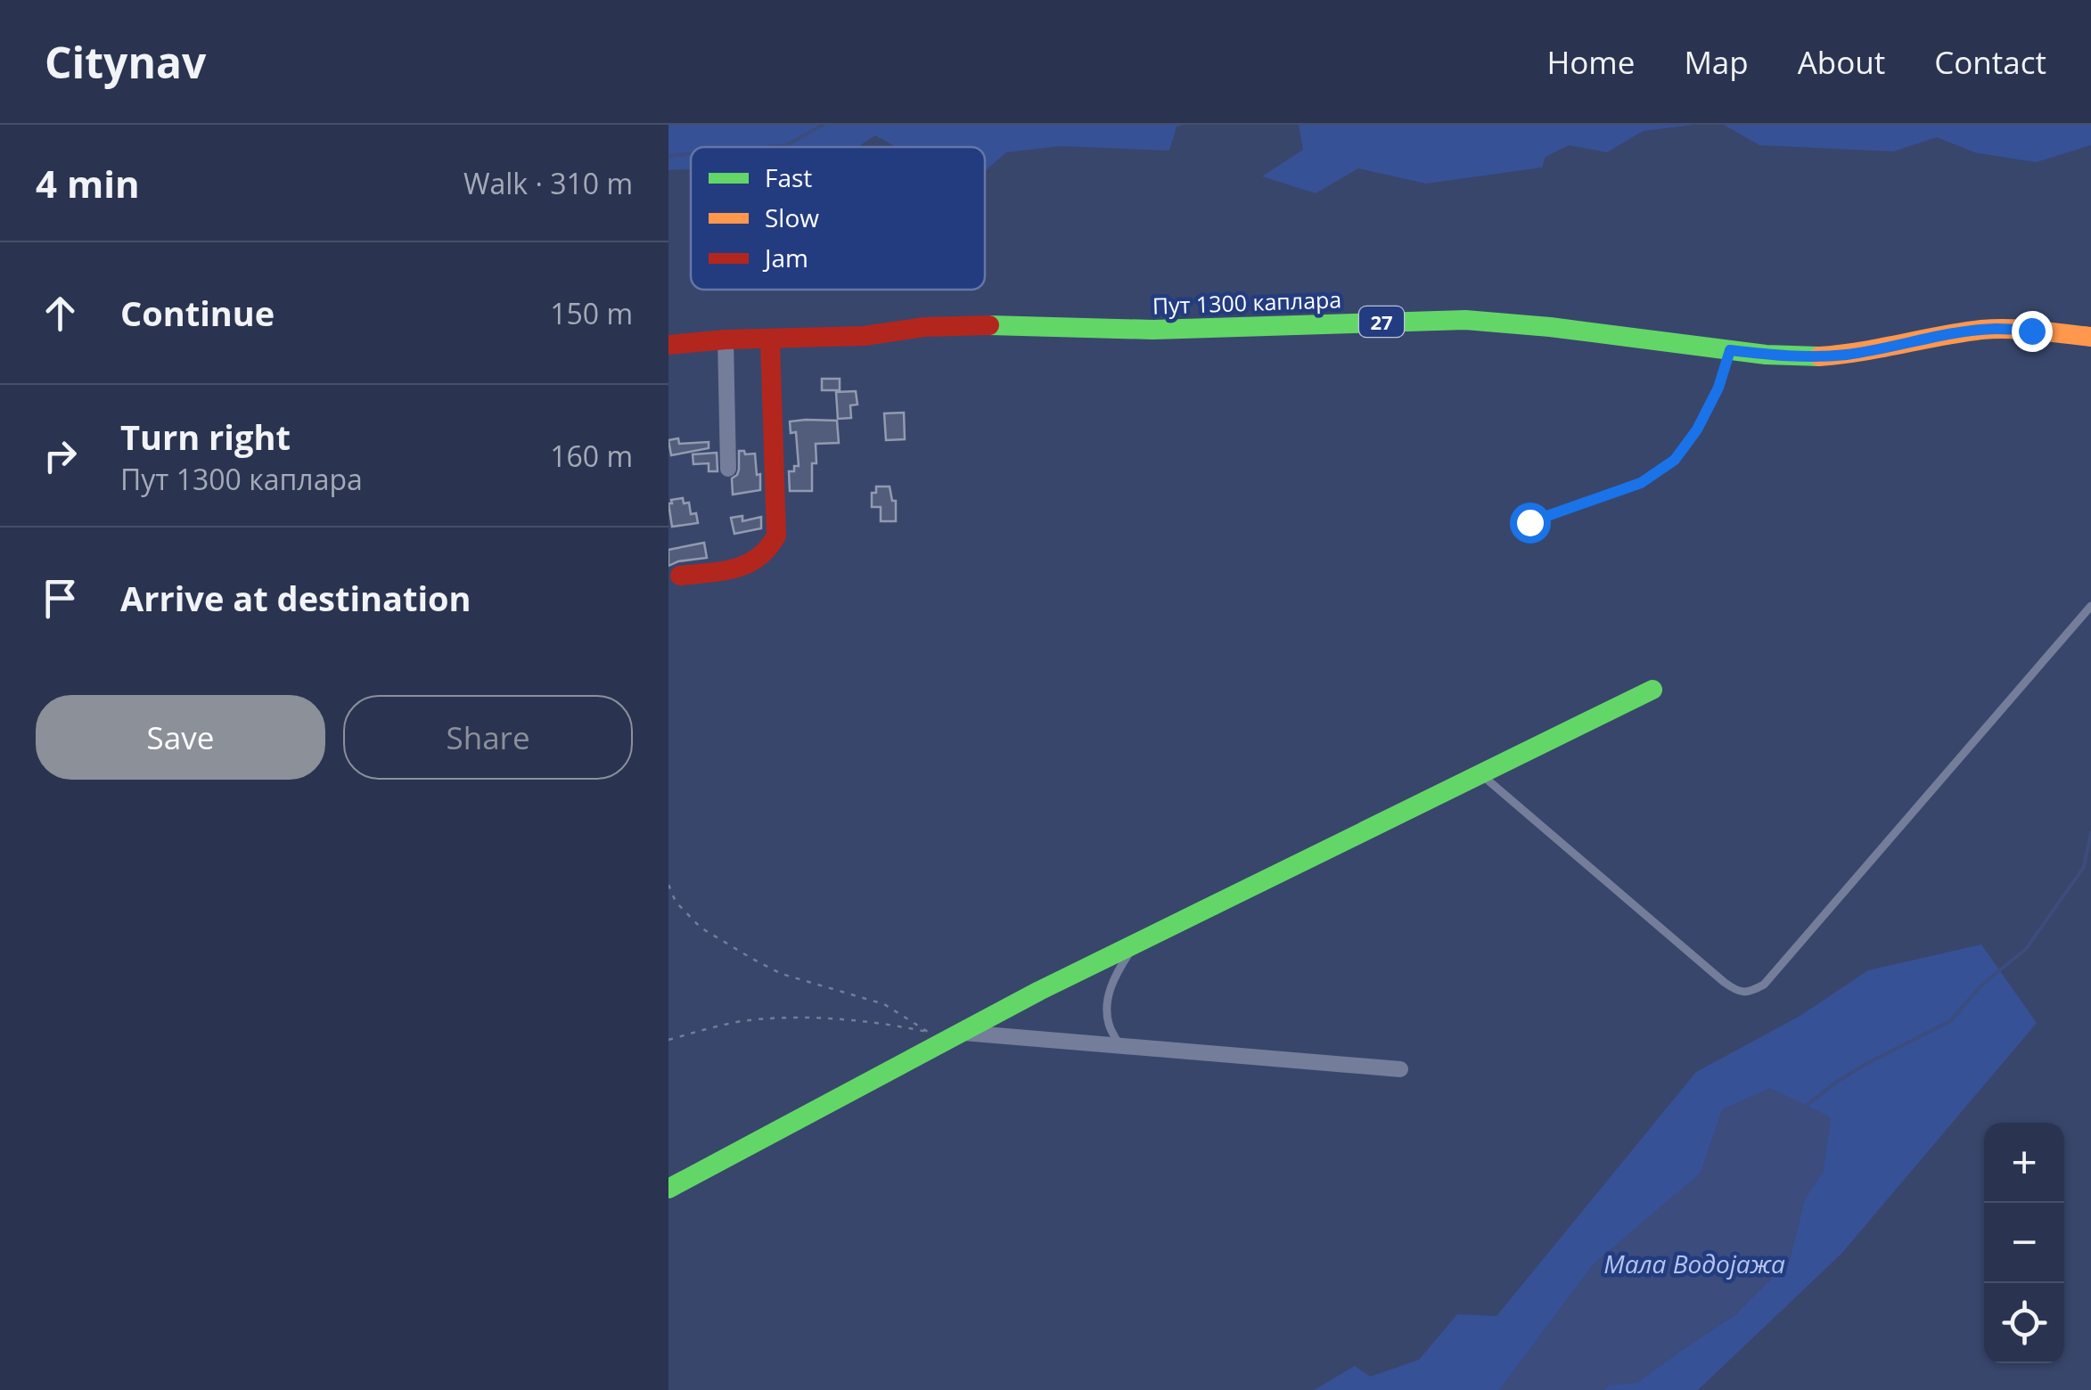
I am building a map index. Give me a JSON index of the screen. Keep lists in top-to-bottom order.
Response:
{
  "streets": {
    "main road": ["Пут 1300 каплара", "27"]
  },
  "water": ["Мала Водојажа"],
  "legend": ["Fast", "Slow", "Jam"],
  "page": {
    "header": "Citynav",
    "nav": [
      "Home",
      "Map",
      "About",
      "Contact"
    ],
    "heading": ["4 min", "Walk · 310 m"],
    "list": [
      ["Continue", "150 m"],
      ["Turn right", "Пут 1300 каплара", "160 m"],
      "Arrive at destination"
    ],
    "buttons": ["Save", "Share"],
    "map_buttons": ["+", "−"]
  }
}
